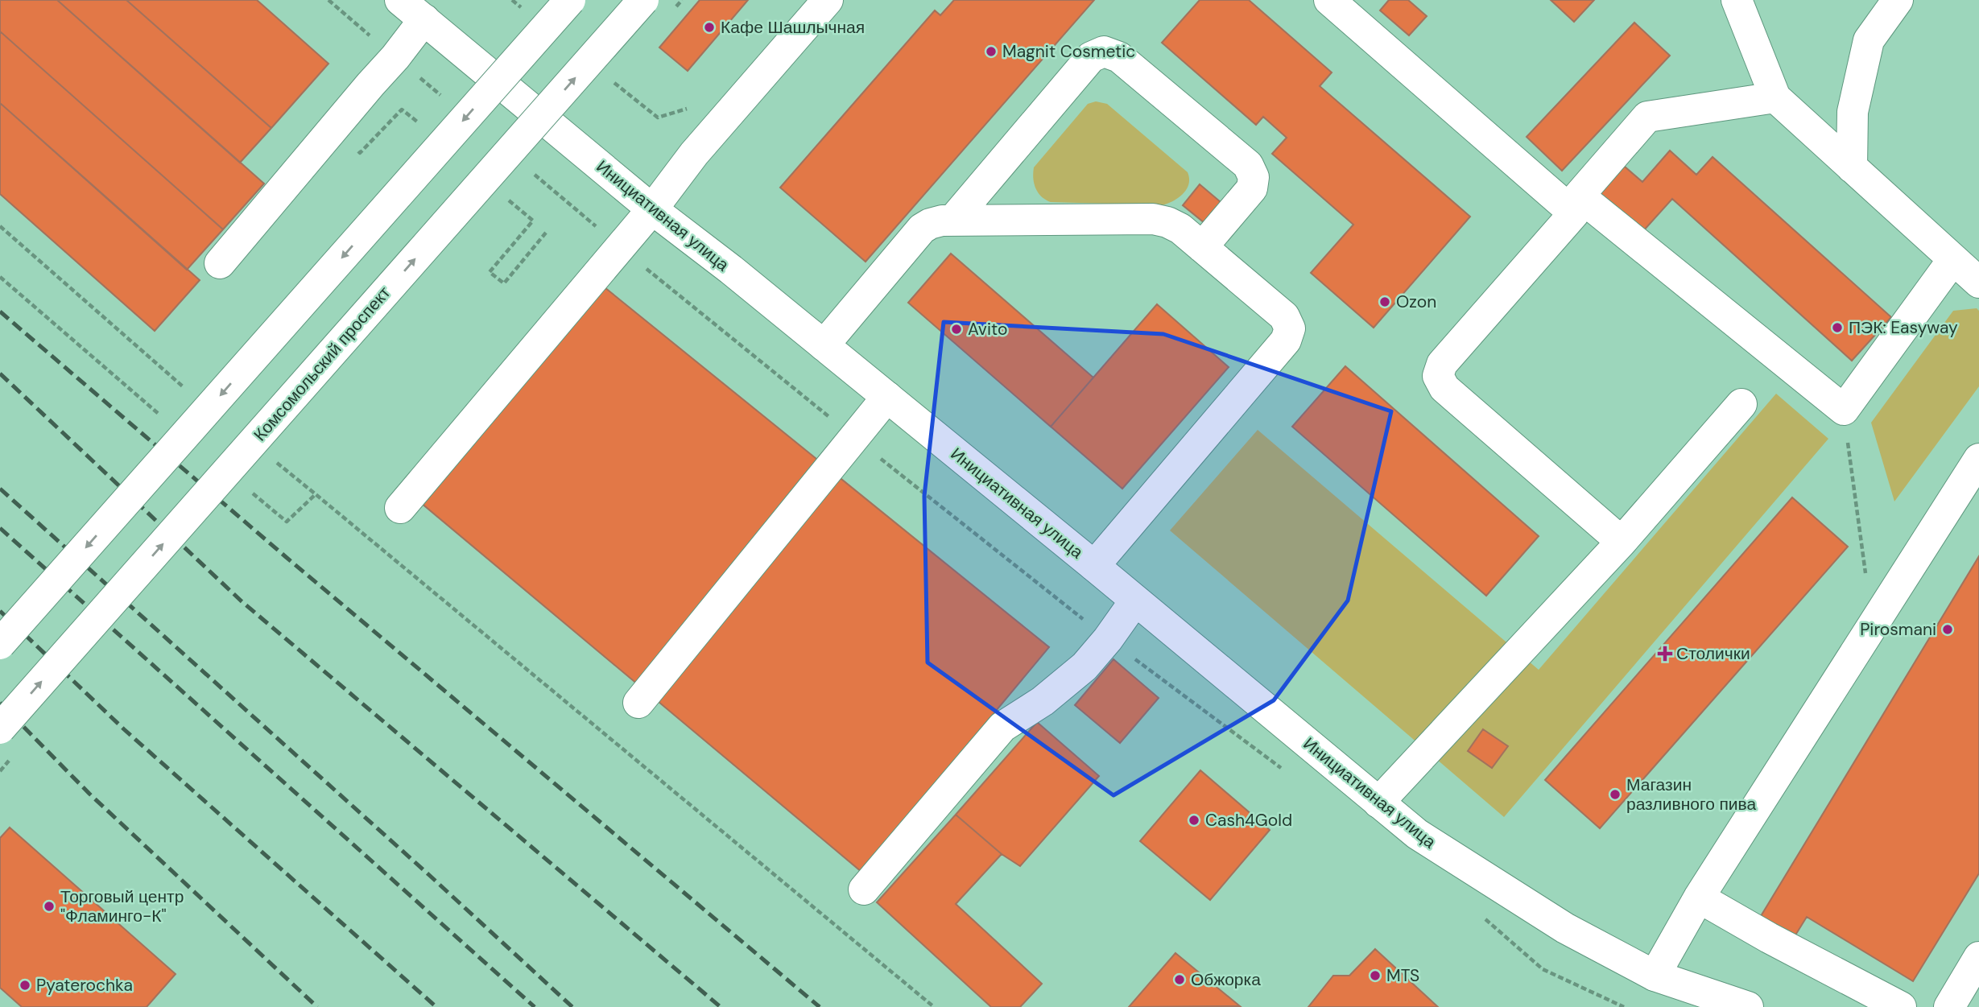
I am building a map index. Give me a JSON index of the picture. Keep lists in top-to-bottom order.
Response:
{
  "streets": {
    "main road": ["Инициативная улица", "Комсомольский проспект"]
  },
  "places": {
    "other": [
      "Кафе Шашлычная",
      "Magnit Cosmetic",
      "Ozon",
      "ПЭК: Easyway",
      "Avito",
      "Pirosmani",
      "Магазин разливного пива",
      "Cash4Gold",
      "Торговый центр \"Фламинго-К\"",
      "MTS",
      "Обжорка",
      "Pyaterochka"
    ],
    "health": ["Столички"]
  }
}
